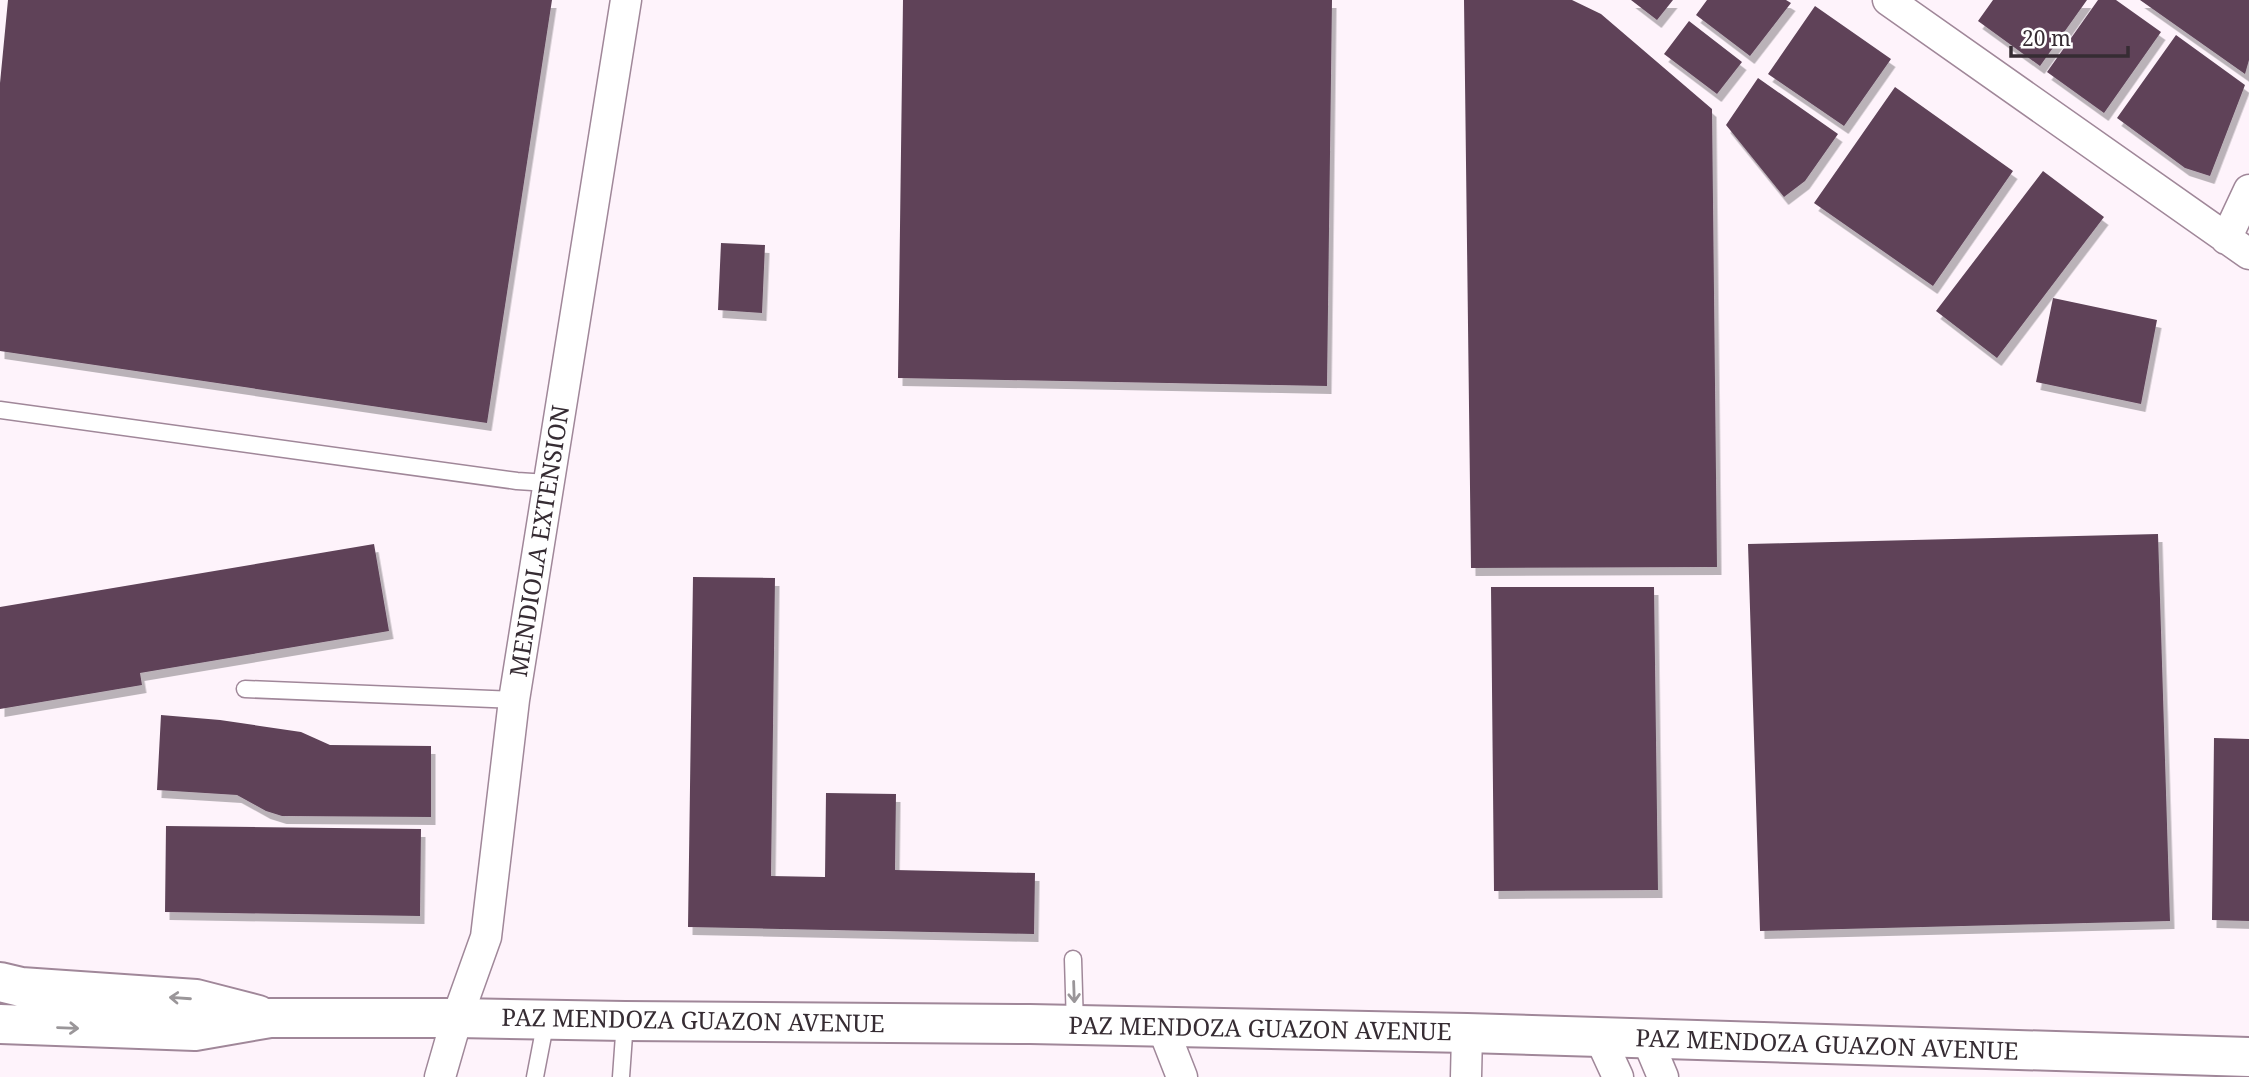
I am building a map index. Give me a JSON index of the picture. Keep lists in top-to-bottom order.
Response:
{
  "streets": {
    "main road": ["PAZ MENDOZA GUAZON AVENUE"],
    "street": ["MENDIOLA EXTENSION"]
  },
  "crossings": [
    ["MENDIOLA EXTENSION", "PAZ MENDOZA GUAZON AVENUE"]
  ],
  "scale_bar": "20 m"
}
